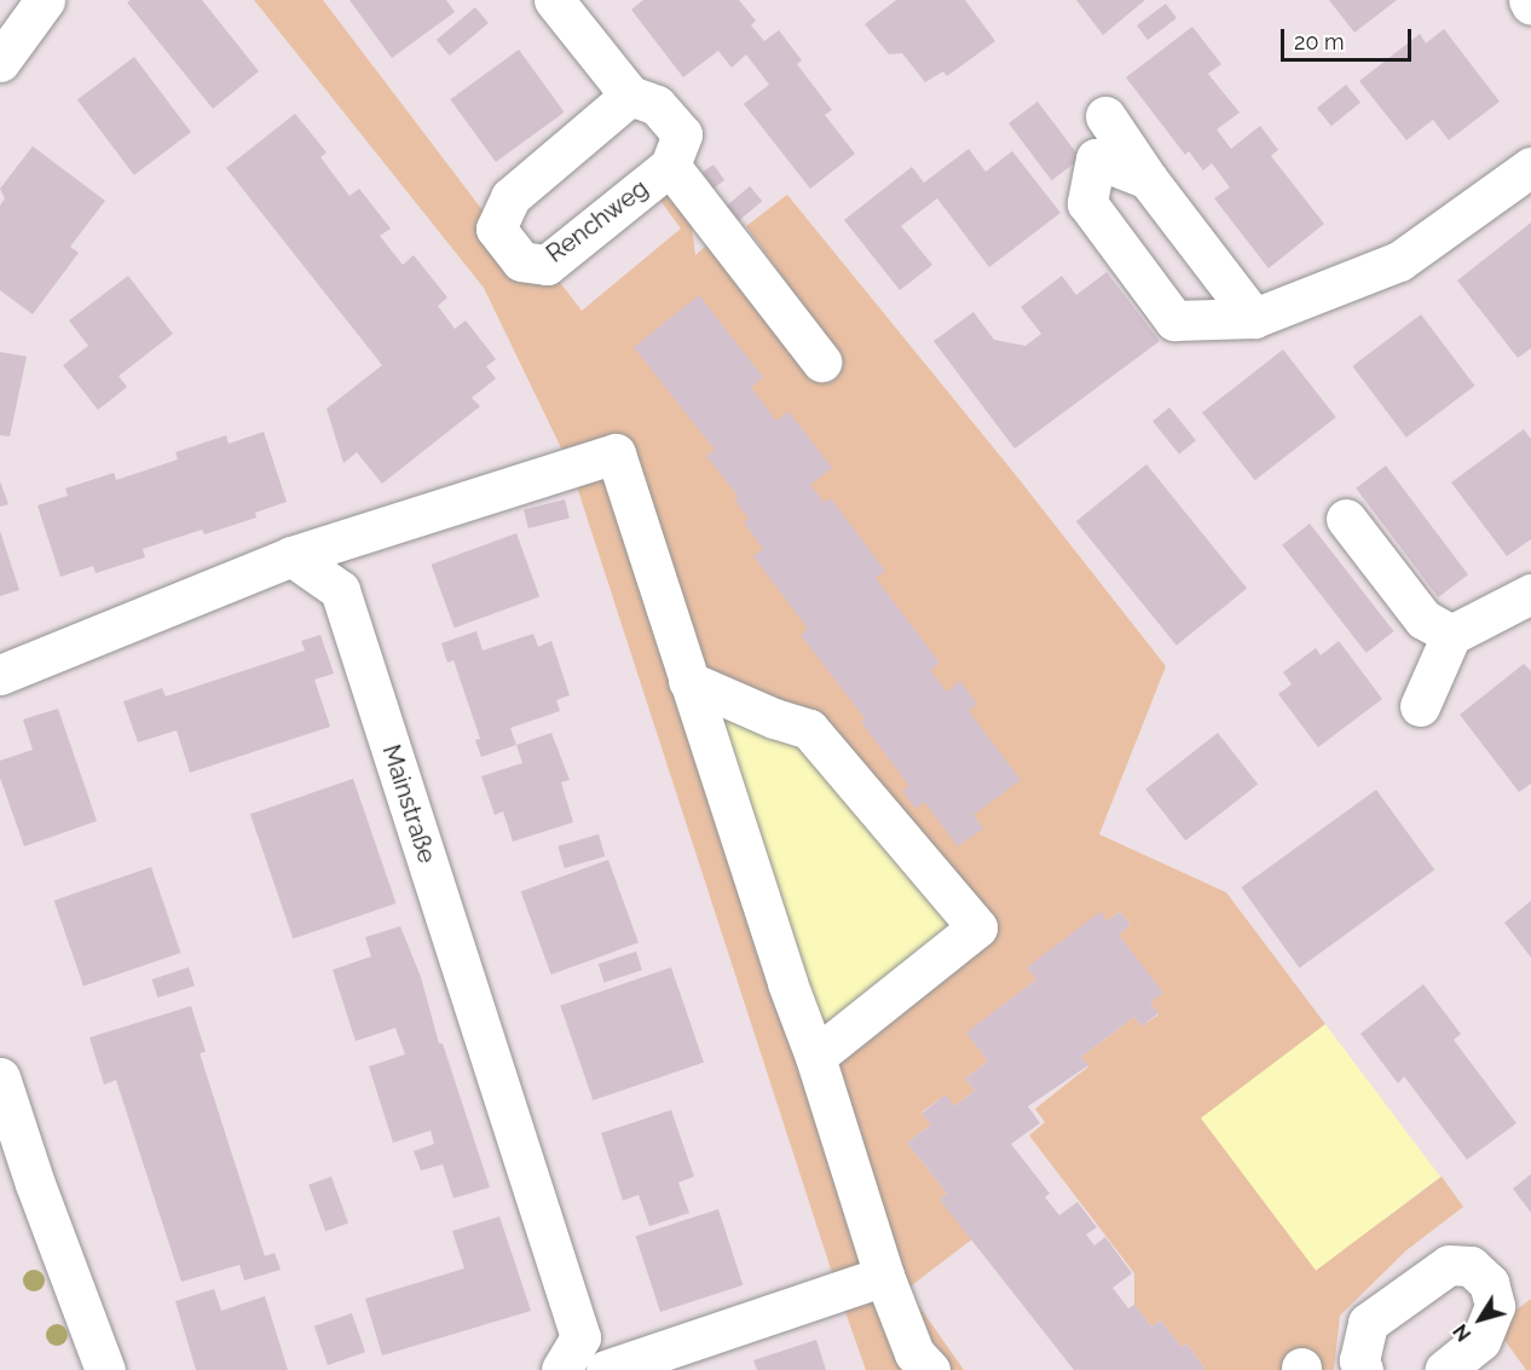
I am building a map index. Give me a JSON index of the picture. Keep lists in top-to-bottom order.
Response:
{
  "streets": {
    "street": ["Renchweg", "Mainstraße"]
  },
  "scale_bar": "20 m",
  "north": "bottom left"
}
